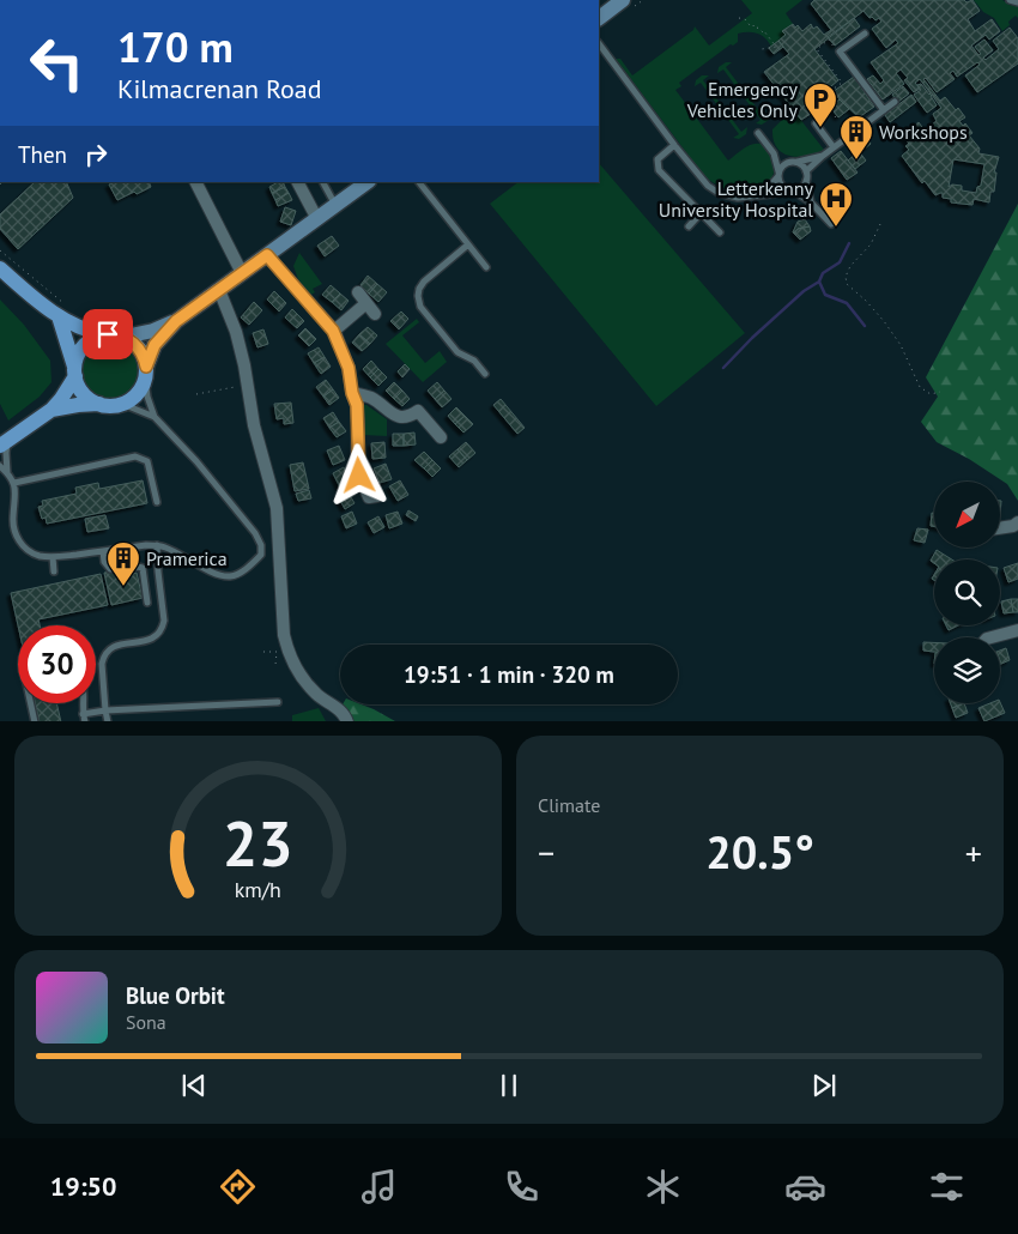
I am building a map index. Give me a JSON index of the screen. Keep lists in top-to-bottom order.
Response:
{
  "places": {
    "parking": ["Emergency Vehicles Only"],
    "building": ["Workshops", "Pramerica"],
    "hospital": ["Letterkenny University Hospital"]
  },
  "north": "bottom left",
  "page": {
    "turn": ["170 m", "Kilmacrenan Road"],
    "then": "Then",
    "limit": "30",
    "trip": "19:51 · 1 min · 320 m",
    "tile": "Climate",
    "heat": ["−", "20.5°", "+"],
    "song": ["Blue Orbit", "Sona"],
    "tabs": "19:50",
    "gauge": ["23", "km/h"]
  }
}
